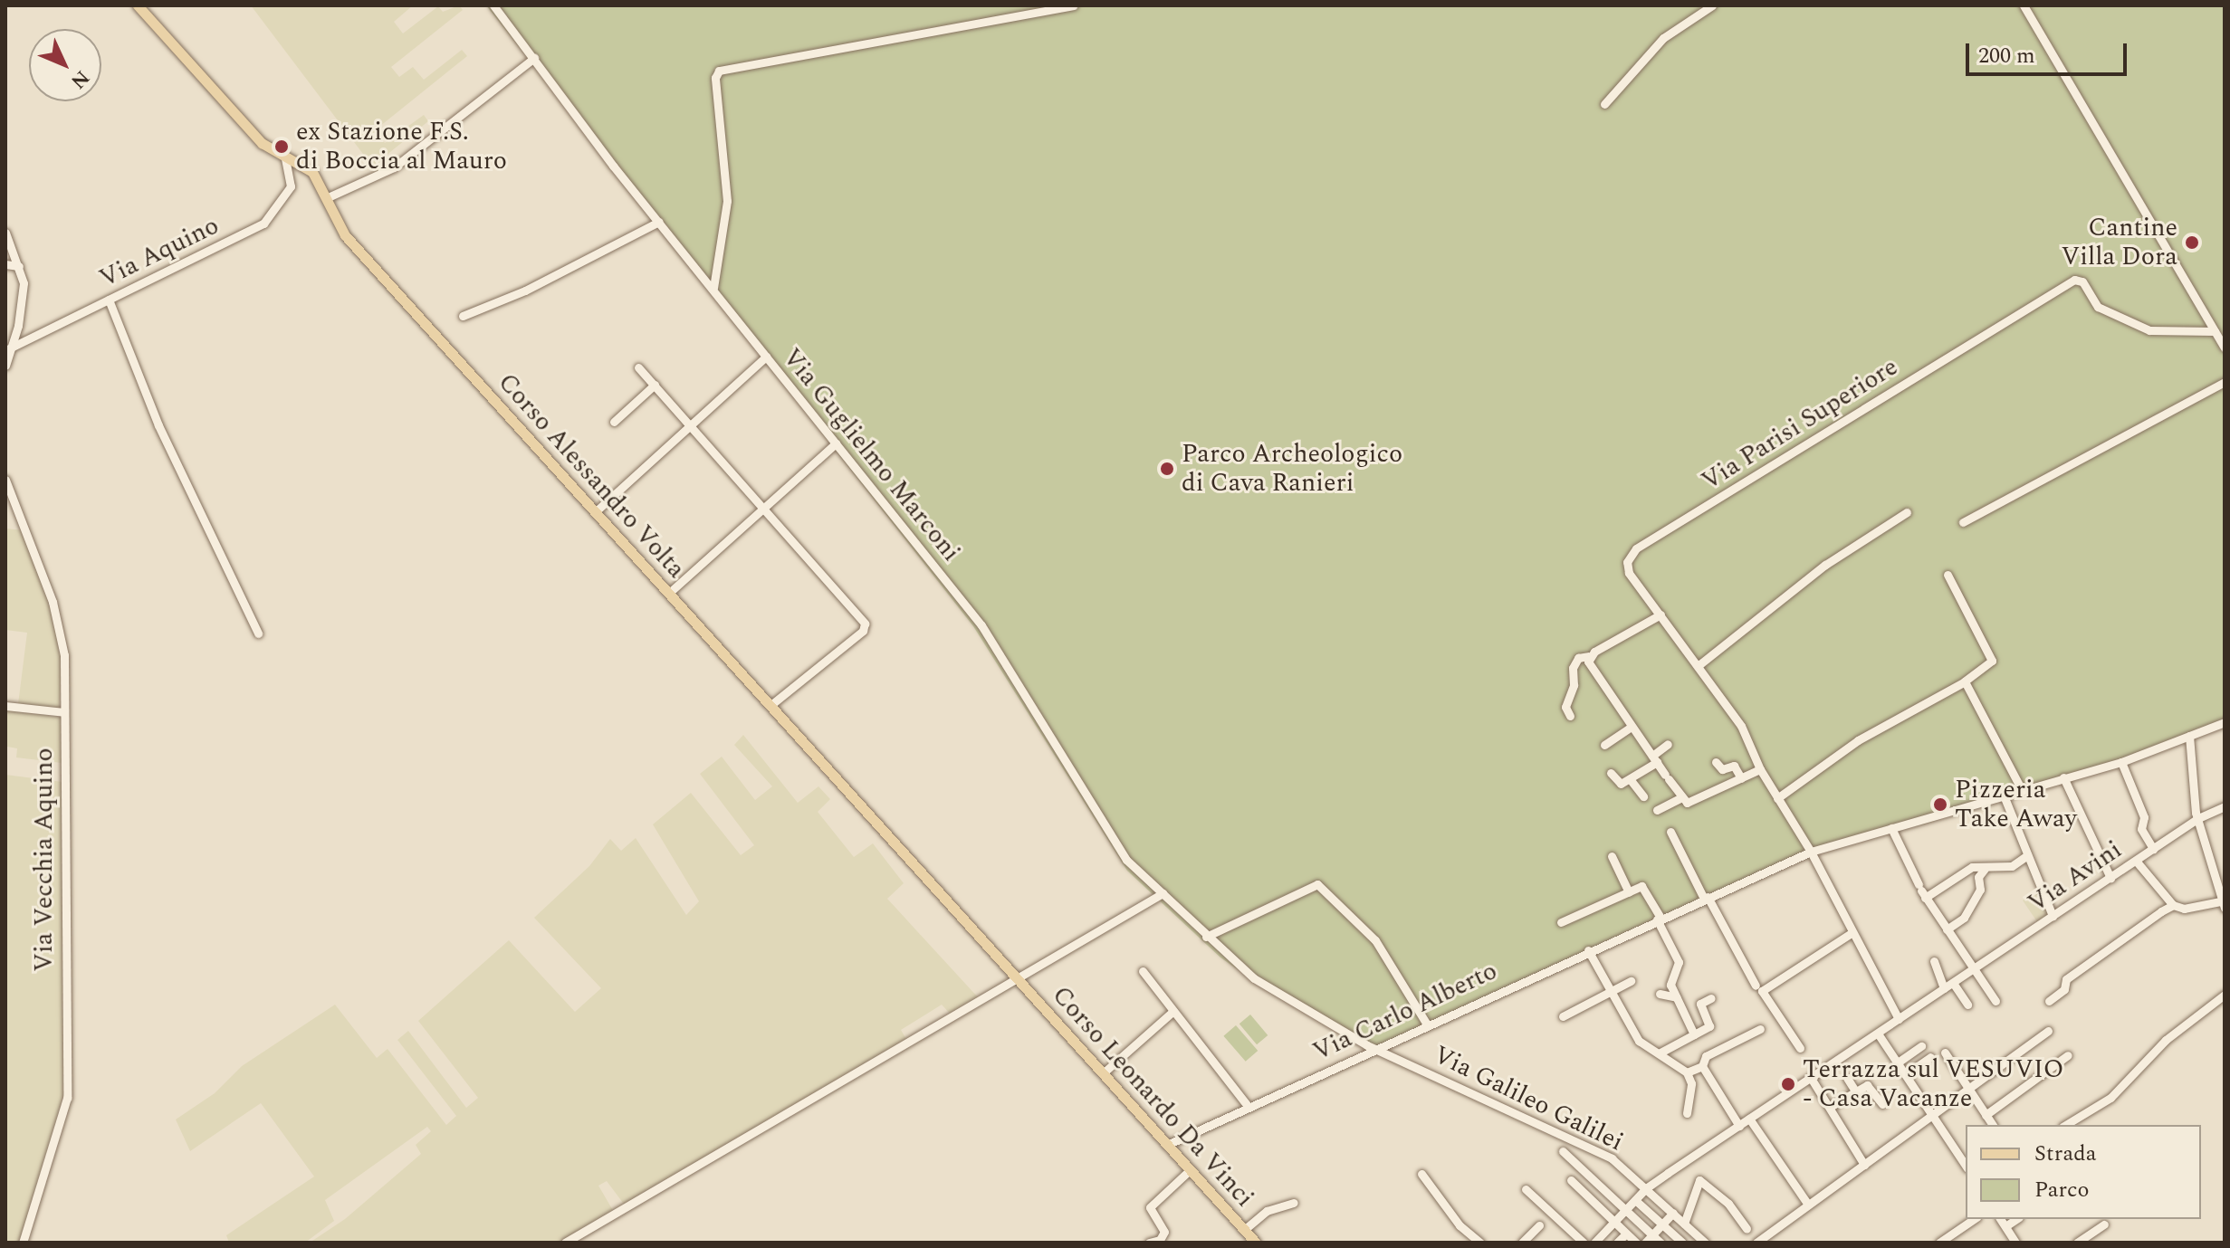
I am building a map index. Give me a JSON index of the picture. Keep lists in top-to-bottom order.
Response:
{
  "streets": {
    "main road": ["Corso Alessandro Volta", "Corso Leonardo Da Vinci"],
    "street": [
      "Via Aquino",
      "Via Parisi Superiore",
      "Via Guglielmo Marconi",
      "Via Vecchia Aquino",
      "Via Avini",
      "Via Carlo Alberto",
      "Via Galileo Galilei"
    ]
  },
  "crossings": [
    ["Via Aquino", "Corso Alessandro Volta"],
    ["Via Parisi Superiore", "Via Avini"],
    ["Via Parisi Superiore", "Via Carlo Alberto"],
    ["Via Guglielmo Marconi", "Via Galileo Galilei"],
    ["Corso Alessandro Volta", "Corso Leonardo Da Vinci"],
    ["Via Avini", "Via Galileo Galilei"],
    ["Via Carlo Alberto", "Corso Leonardo Da Vinci"],
    ["Via Carlo Alberto", "Via Galileo Galilei"]
  ],
  "places": [
    "ex Stazione F.S. di Boccia al Mauro",
    "Cantine Villa Dora",
    "Parco Archeologico di Cava Ranieri",
    "Pizzeria Take Away",
    "Terrazza sul VESUVIO - Casa Vacanze"
  ],
  "legend": ["Strada", "Parco"],
  "scale_bar": "200 m",
  "north": "bottom right"
}
